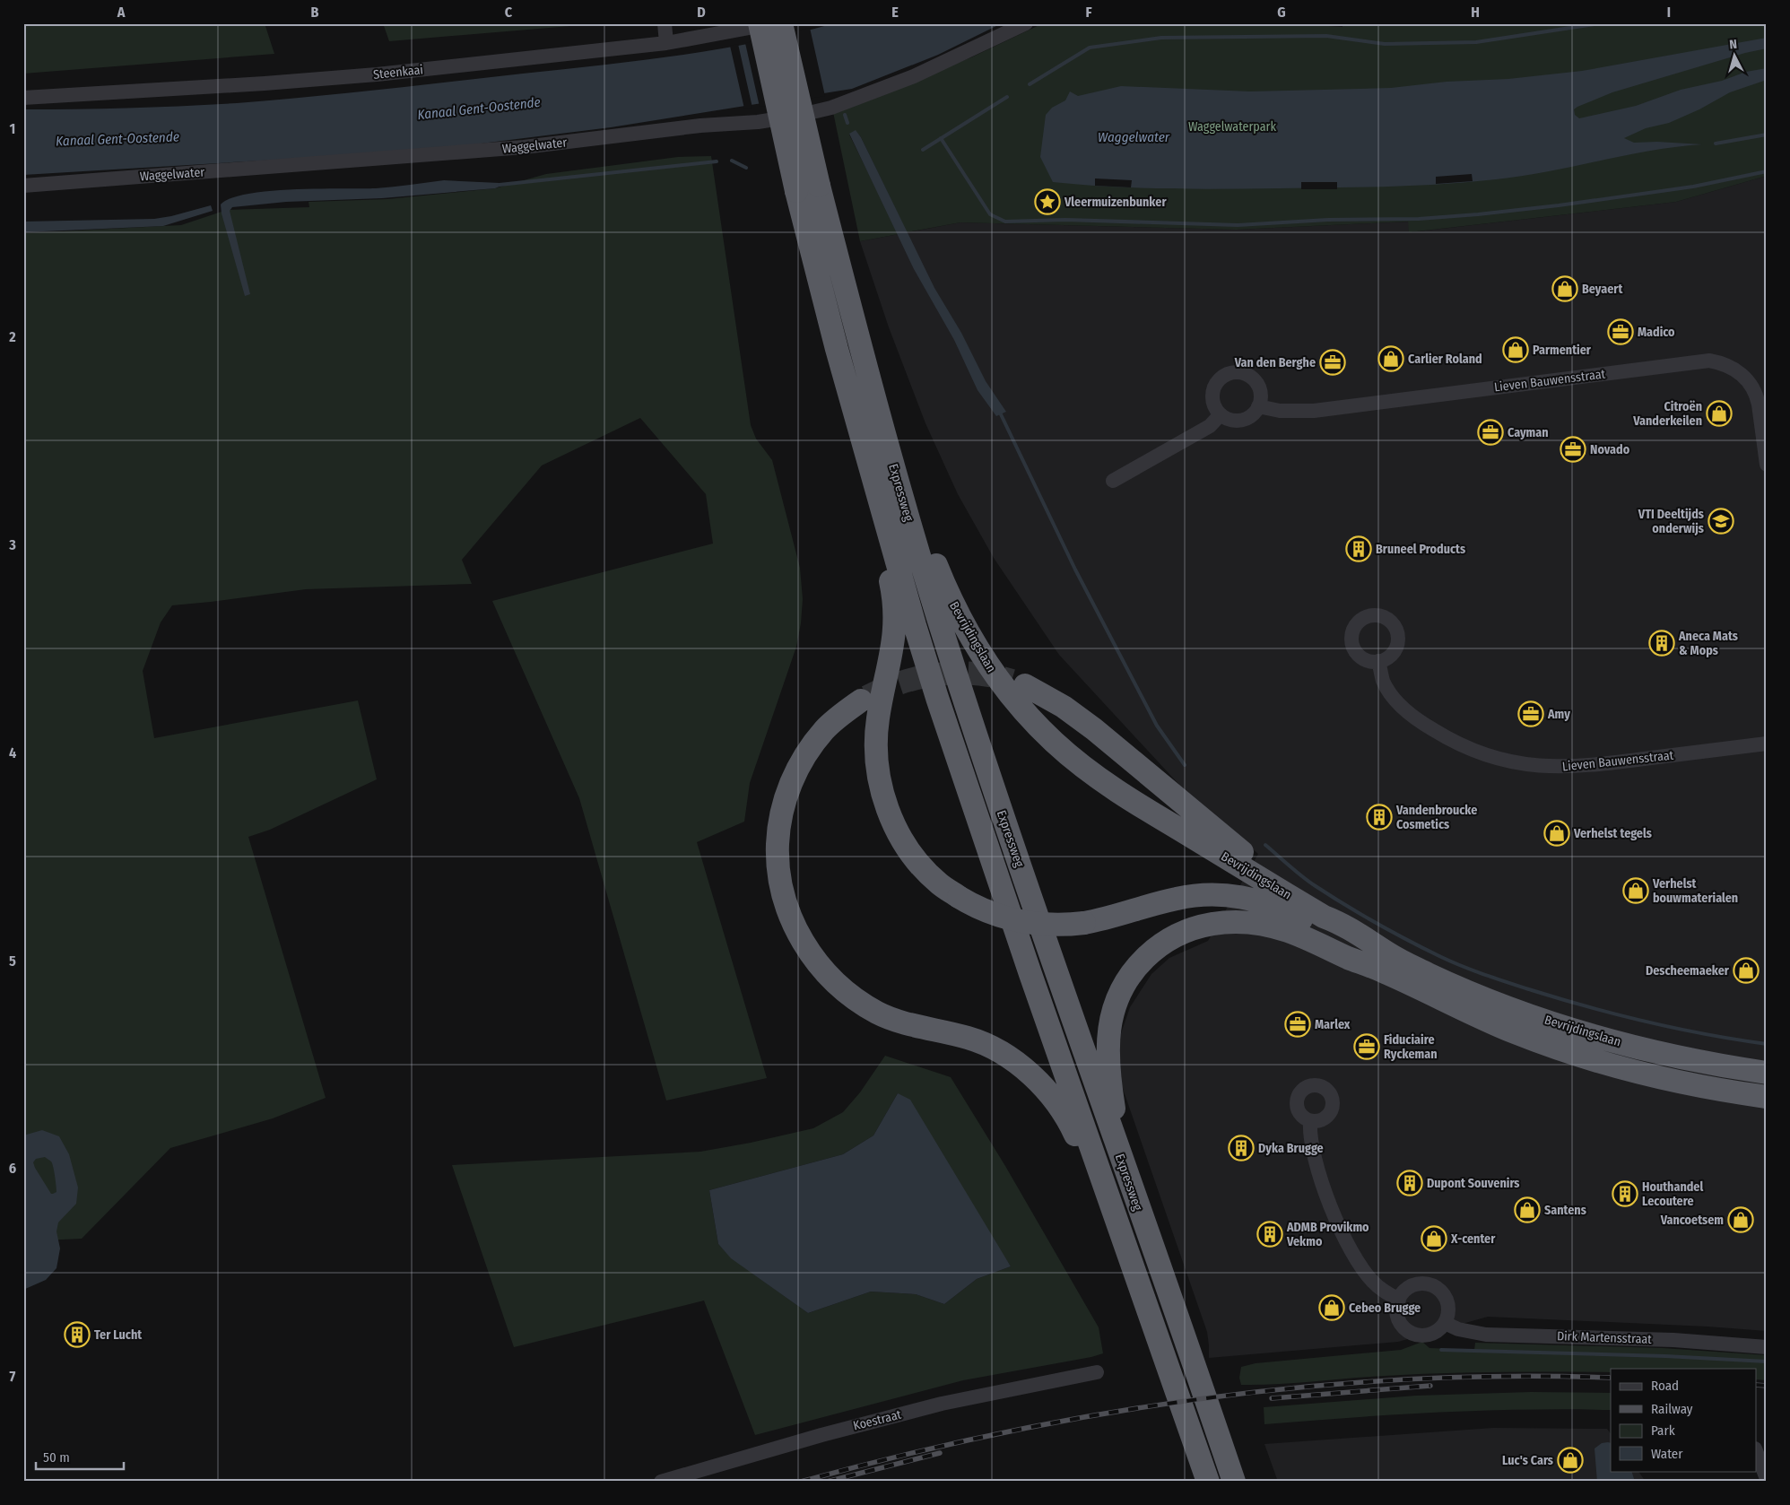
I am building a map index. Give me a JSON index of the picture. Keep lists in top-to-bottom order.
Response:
{
  "streets": {
    "highway": ["Expressweg", "Bevrijdingslaan"],
    "street": [
      "Steenkaai",
      "Waggelwater",
      "Lieven Bauwensstraat",
      "Dirk Martensstraat",
      "Koestraat"
    ]
  },
  "crossings": [
    ["Expressweg", "Bevrijdingslaan"]
  ],
  "water": ["Kanaal Gent-Oostende", "Waggelwater"],
  "parks": ["Waggelwaterpark"],
  "places": {
    "place": ["Vleermuizenbunker"],
    "shop": [
      "Beyaert",
      "Parmentier",
      "Carlier Roland",
      "Citroën Vanderkeilen",
      "Verhelst tegels",
      "Verhelst bouwmaterialen",
      "Descheemaeker",
      "Santens",
      "Vancoetsem",
      "X-center",
      "Cebeo Brugge",
      "Luc's Cars"
    ],
    "office": [
      "Madico",
      "Van den Berghe",
      "Cayman",
      "Novado",
      "Amy",
      "Marlex",
      "Fiduciaire Ryckeman"
    ],
    "school or university": ["VTI Deeltijds onderwijs"],
    "building": [
      "Bruneel Products",
      "Aneca Mats & Mops",
      "Vandenbroucke Cosmetics",
      "Dyka Brugge",
      "Dupont Souvenirs",
      "Houthandel Lecoutere",
      "ADMB Provikmo Vekmo",
      "Ter Lucht"
    ]
  },
  "legend": [
    "Road",
    "Railway",
    "Park",
    "Water"
  ],
  "scale_bar": "50 m",
  "north": "top",
  "grid": {
    "columns": [
      "A",
      "B",
      "C",
      "D",
      "E",
      "F",
      "G",
      "H",
      "I"
    ],
    "rows": [
      "1",
      "2",
      "3",
      "4",
      "5",
      "6",
      "7"
    ]
  }
}
